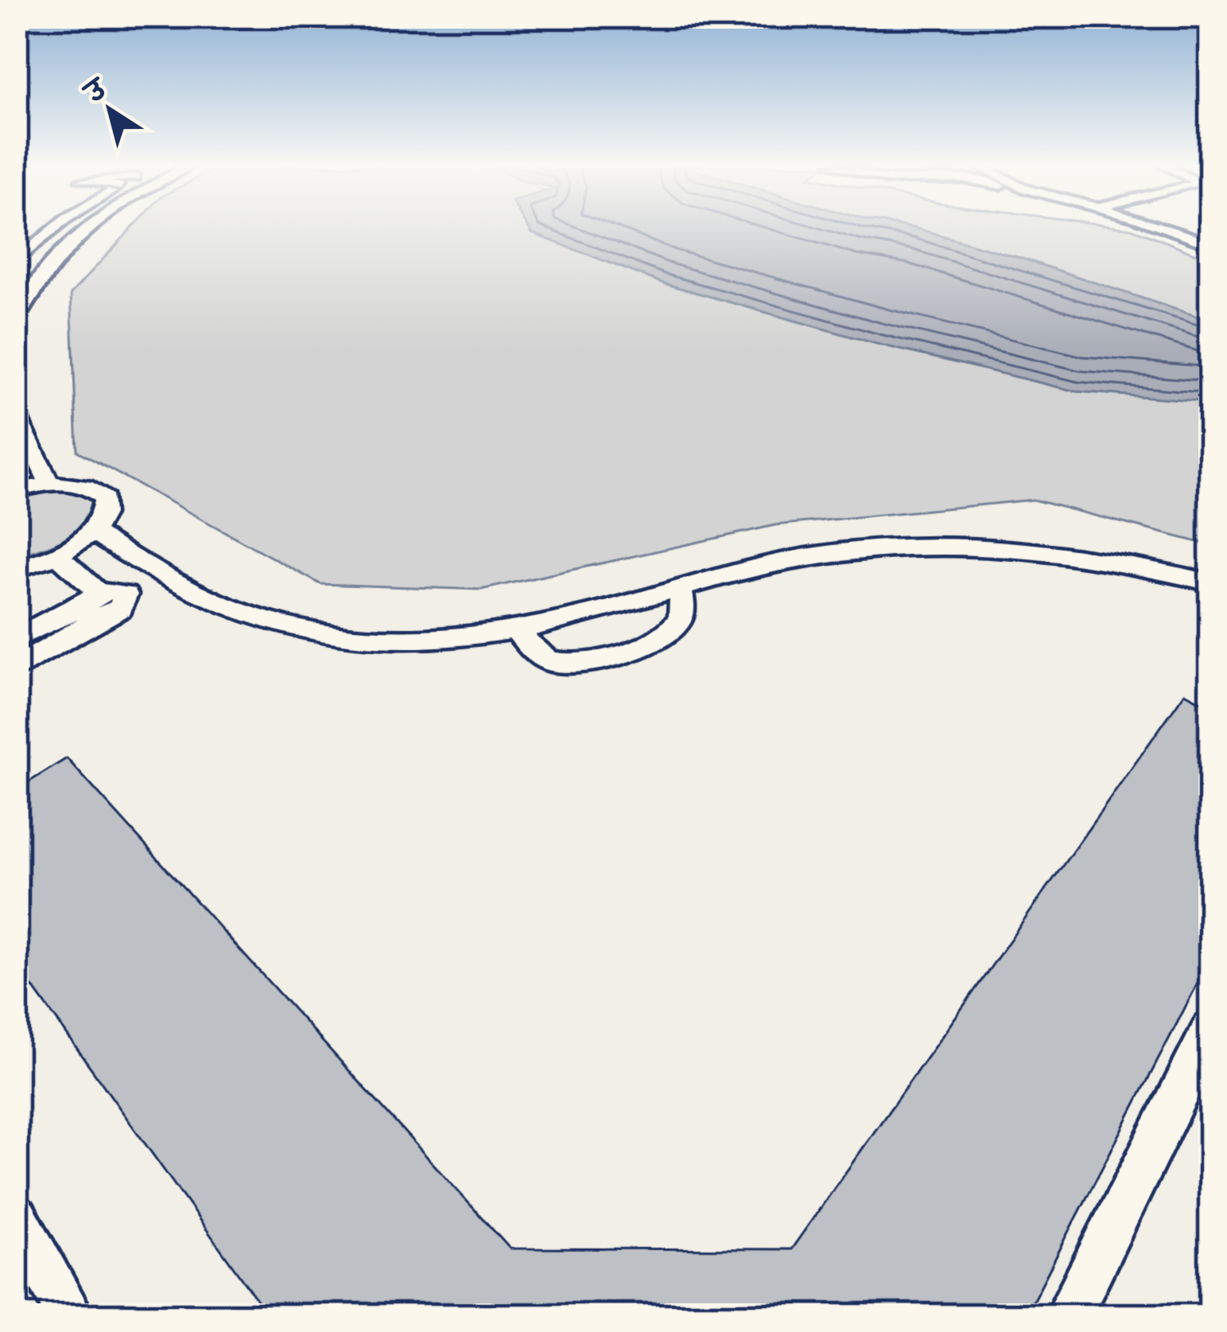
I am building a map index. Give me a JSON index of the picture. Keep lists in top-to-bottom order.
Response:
{
  "north": "top left"
}
